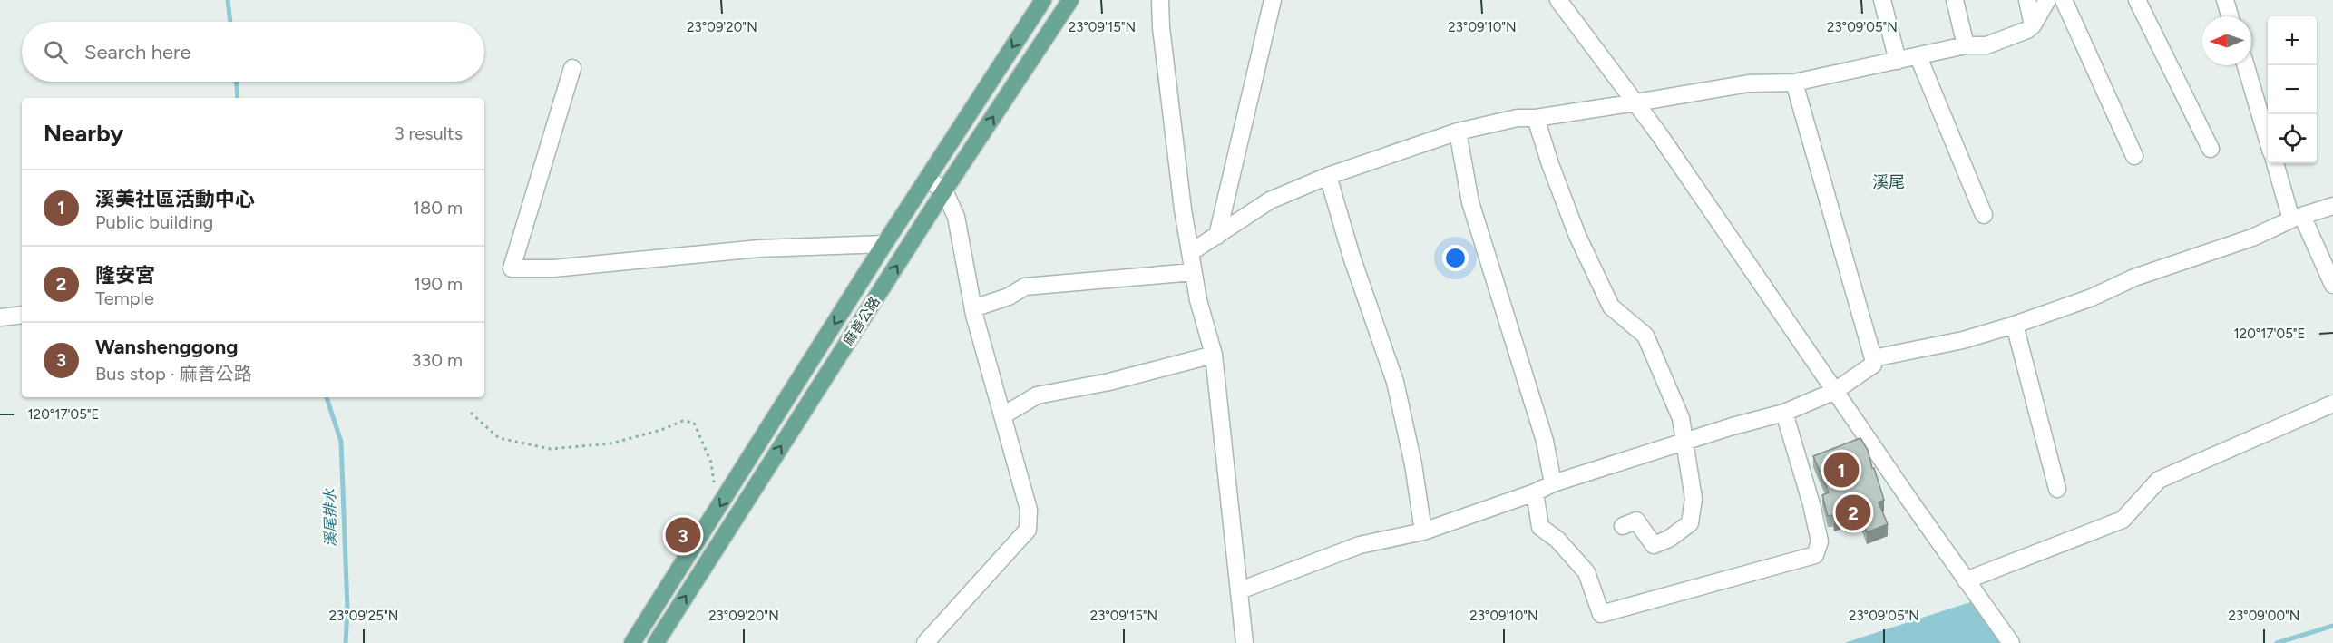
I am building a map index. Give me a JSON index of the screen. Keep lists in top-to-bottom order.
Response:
{
  "streets": {
    "main road": ["麻善公路"]
  },
  "districts": ["溪尾"],
  "water": ["溪尾排水"],
  "north": "left",
  "page": {
    "map_buttons": ["+", "−"],
    "search": "Search here",
    "heading": ["Nearby", "3 results"],
    "list": [
      {
        "mark": "1",
        "name": "溪美社區活動中心",
        "note": "Public building",
        "value": "180 m"
      },
      {
        "mark": "2",
        "name": "隆安宮",
        "note": "Temple",
        "value": "190 m"
      },
      {
        "mark": "3",
        "name": "Wanshenggong",
        "note": "Bus stop · 麻善公路",
        "value": "330 m"
      }
    ],
    "pins": ["1", "2", "3"]
  },
  "coordinates": [
    "23°09'20\"N",
    "23°09'15\"N",
    "23°09'10\"N",
    "23°09'05\"N",
    "120°17'05\"E",
    "23°09'25\"N",
    "23°09'00\"N"
  ]
}
